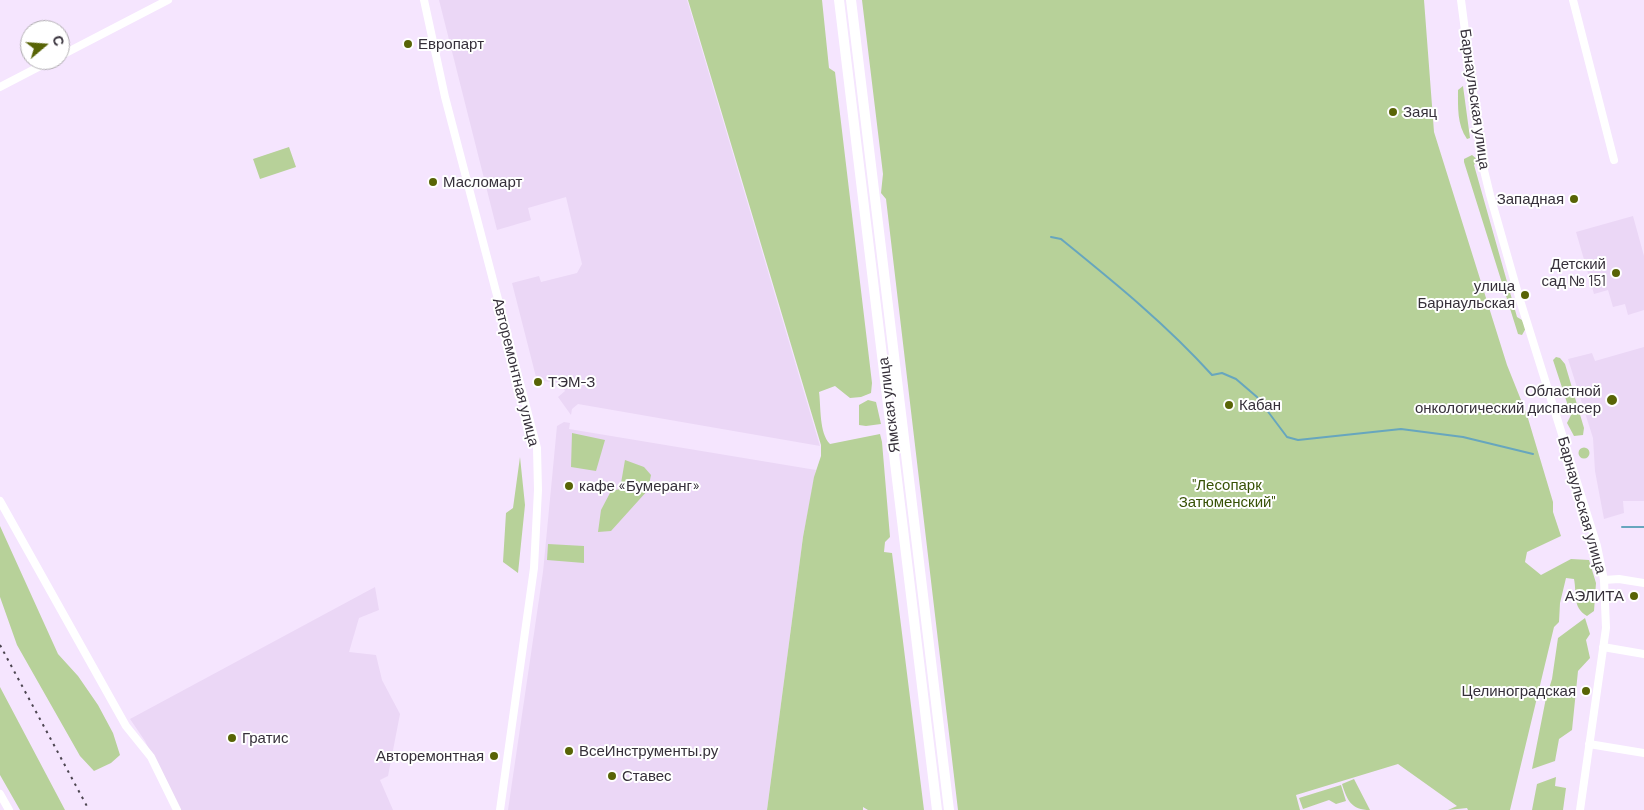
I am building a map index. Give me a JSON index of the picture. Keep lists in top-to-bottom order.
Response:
{
  "streets": {
    "main road": ["Ямская улица"],
    "street": ["Барнаульская улица", "Авторемонтная улица"]
  },
  "parks": ["\"Лесопарк Затюменский\""],
  "places": [
    "Европарт",
    "Заяц",
    "Масломарт",
    "Западная",
    "Детский сад № 151",
    "улица Барнаульская",
    "ТЭМ-З",
    "Областной онкологический диспансер",
    "Кабан",
    "кафе «Бумеранг»",
    "АЭЛИТА",
    "Целиноградская",
    "Гратис",
    "ВсеИнструменты.ру",
    "Авторемонтная",
    "Ставес"
  ],
  "north": "right"
}
